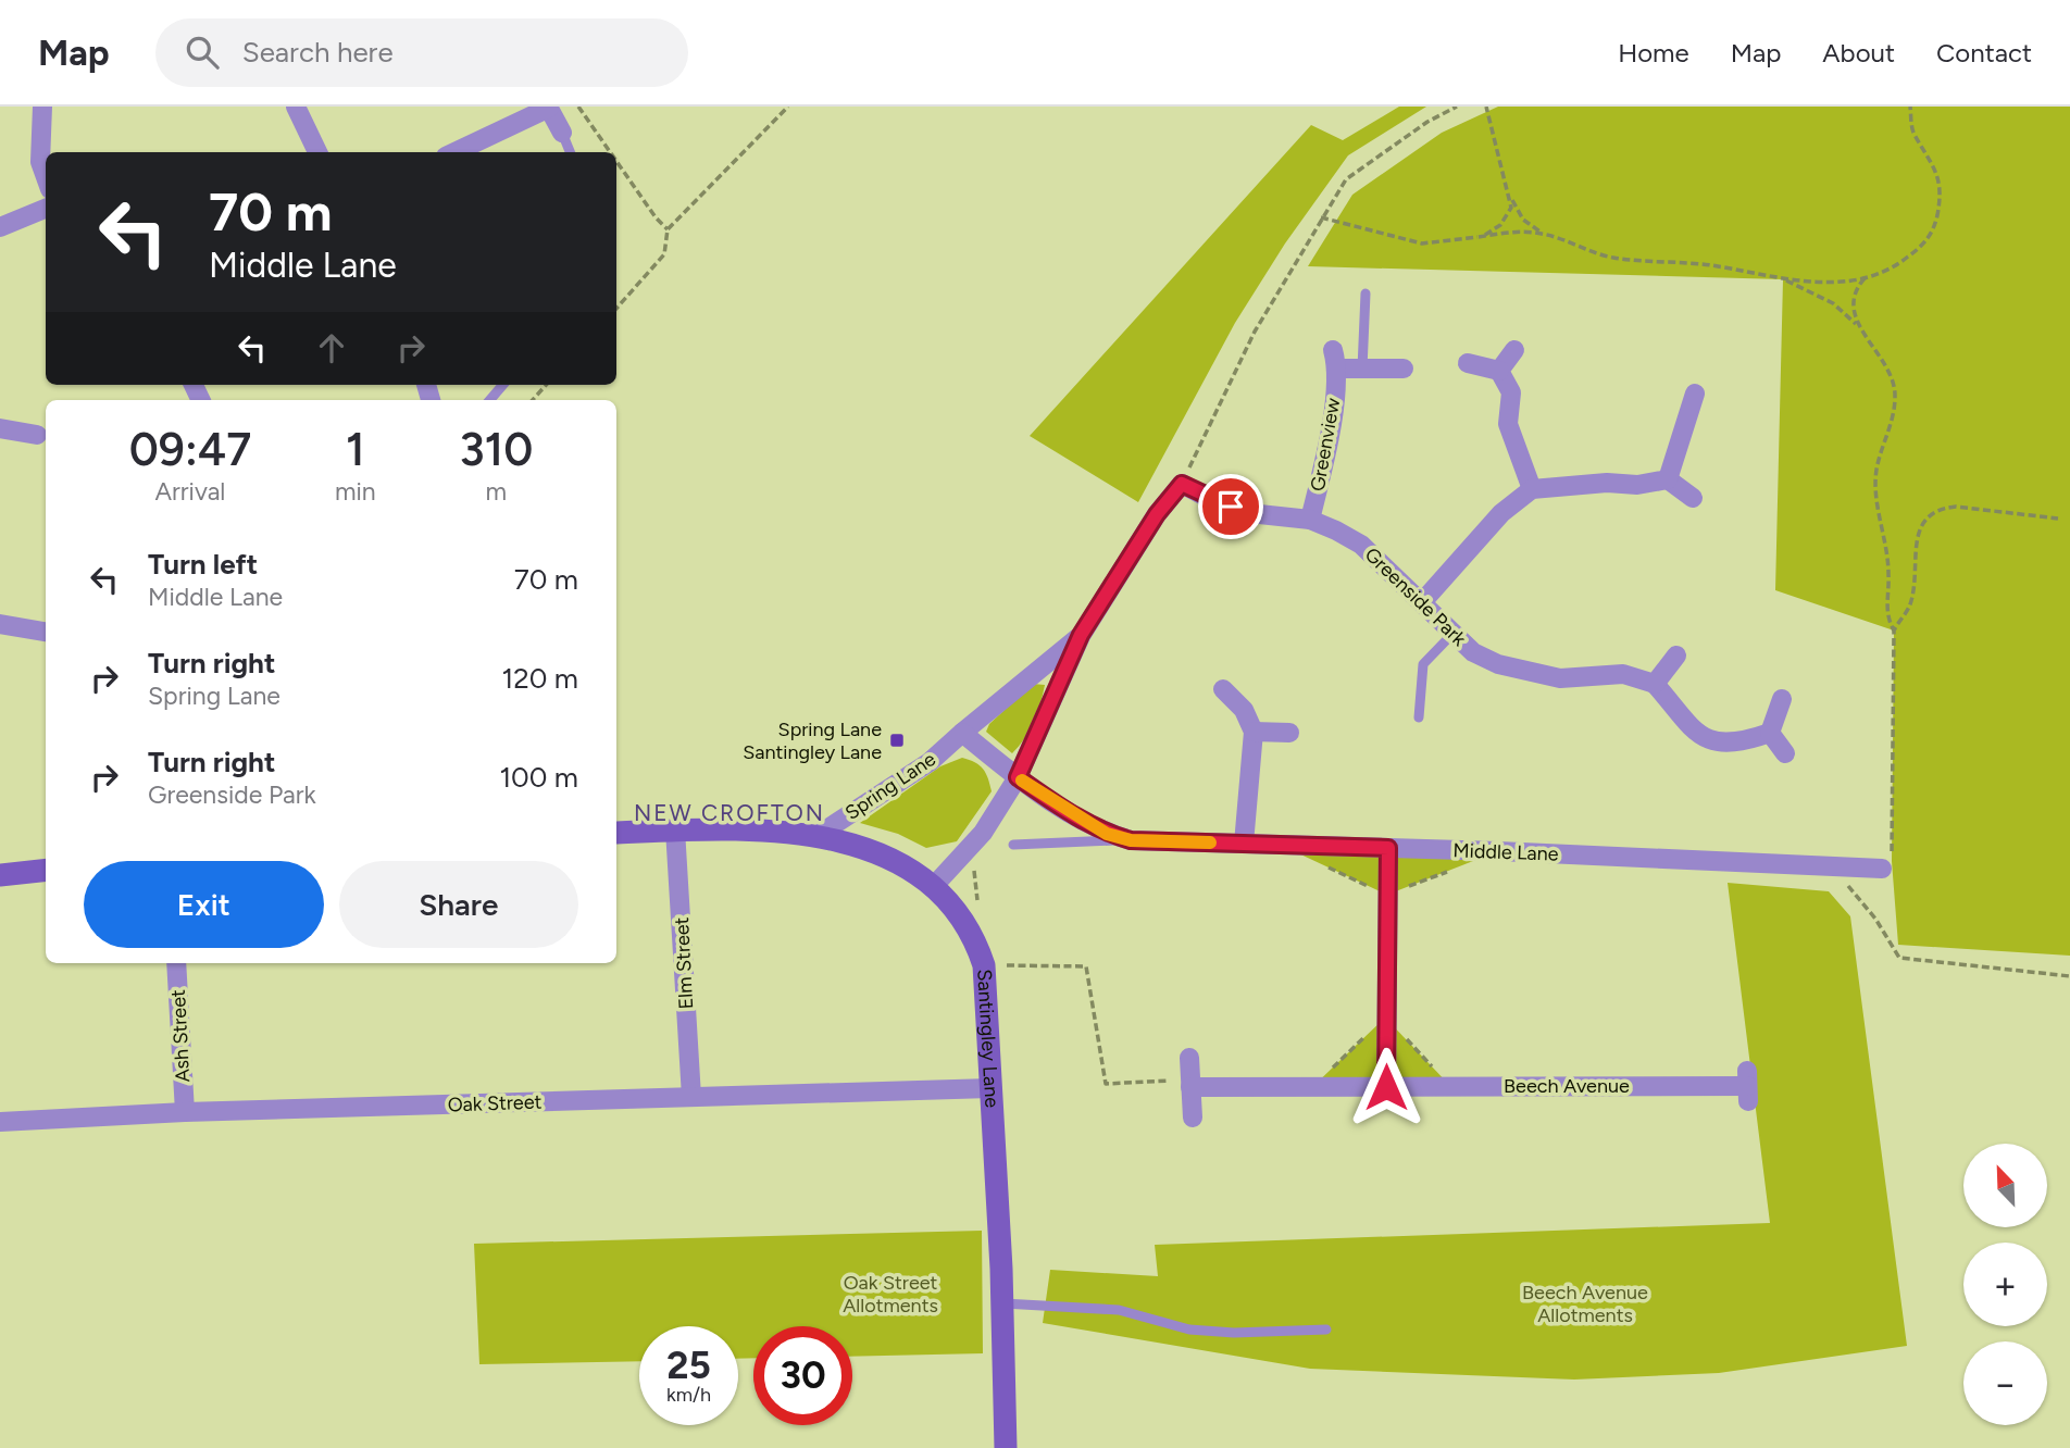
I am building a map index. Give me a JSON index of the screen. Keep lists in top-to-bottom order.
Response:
{
  "streets": {
    "street": [
      "Greenview",
      "Greenside Park",
      "Spring Lane",
      "Middle Lane",
      "Elm Street",
      "Ash Street",
      "Santingley Lane",
      "Beech Avenue",
      "Oak Street"
    ]
  },
  "crossings": [
    ["Greenview", "Greenside Park"],
    ["Greenside Park", "Spring Lane"],
    ["Spring Lane", "Middle Lane"],
    ["Spring Lane", "Santingley Lane"],
    ["Elm Street", "Santingley Lane"],
    ["Elm Street", "Oak Street"],
    ["Ash Street", "Oak Street"],
    ["Santingley Lane", "Oak Street"]
  ],
  "districts": ["NEW CROFTON"],
  "parks": ["Oak Street Allotments", "Beech Avenue Allotments"],
  "places": {
    "transit": ["Spring Lane Santingley Lane"]
  },
  "north": "top left",
  "page": {
    "header": "Map",
    "search": "Search here",
    "nav": [
      "Home",
      "Map",
      "About",
      "Contact"
    ],
    "turn": ["70 m", "Middle Lane"],
    "eta": [
      "09:47",
      "Arrival",
      "1",
      "min",
      "310",
      "m"
    ],
    "list": [
      {
        "name": "Turn left",
        "note": "Middle Lane",
        "value": "70 m"
      },
      {
        "name": "Turn right",
        "note": "Spring Lane",
        "value": "120 m"
      },
      {
        "name": "Turn right",
        "note": "Greenside Park",
        "value": "100 m"
      }
    ],
    "buttons": ["Exit", "Share"],
    "map_buttons": ["+", "−"],
    "speed": "25 km/h",
    "limit": "30"
  }
}
